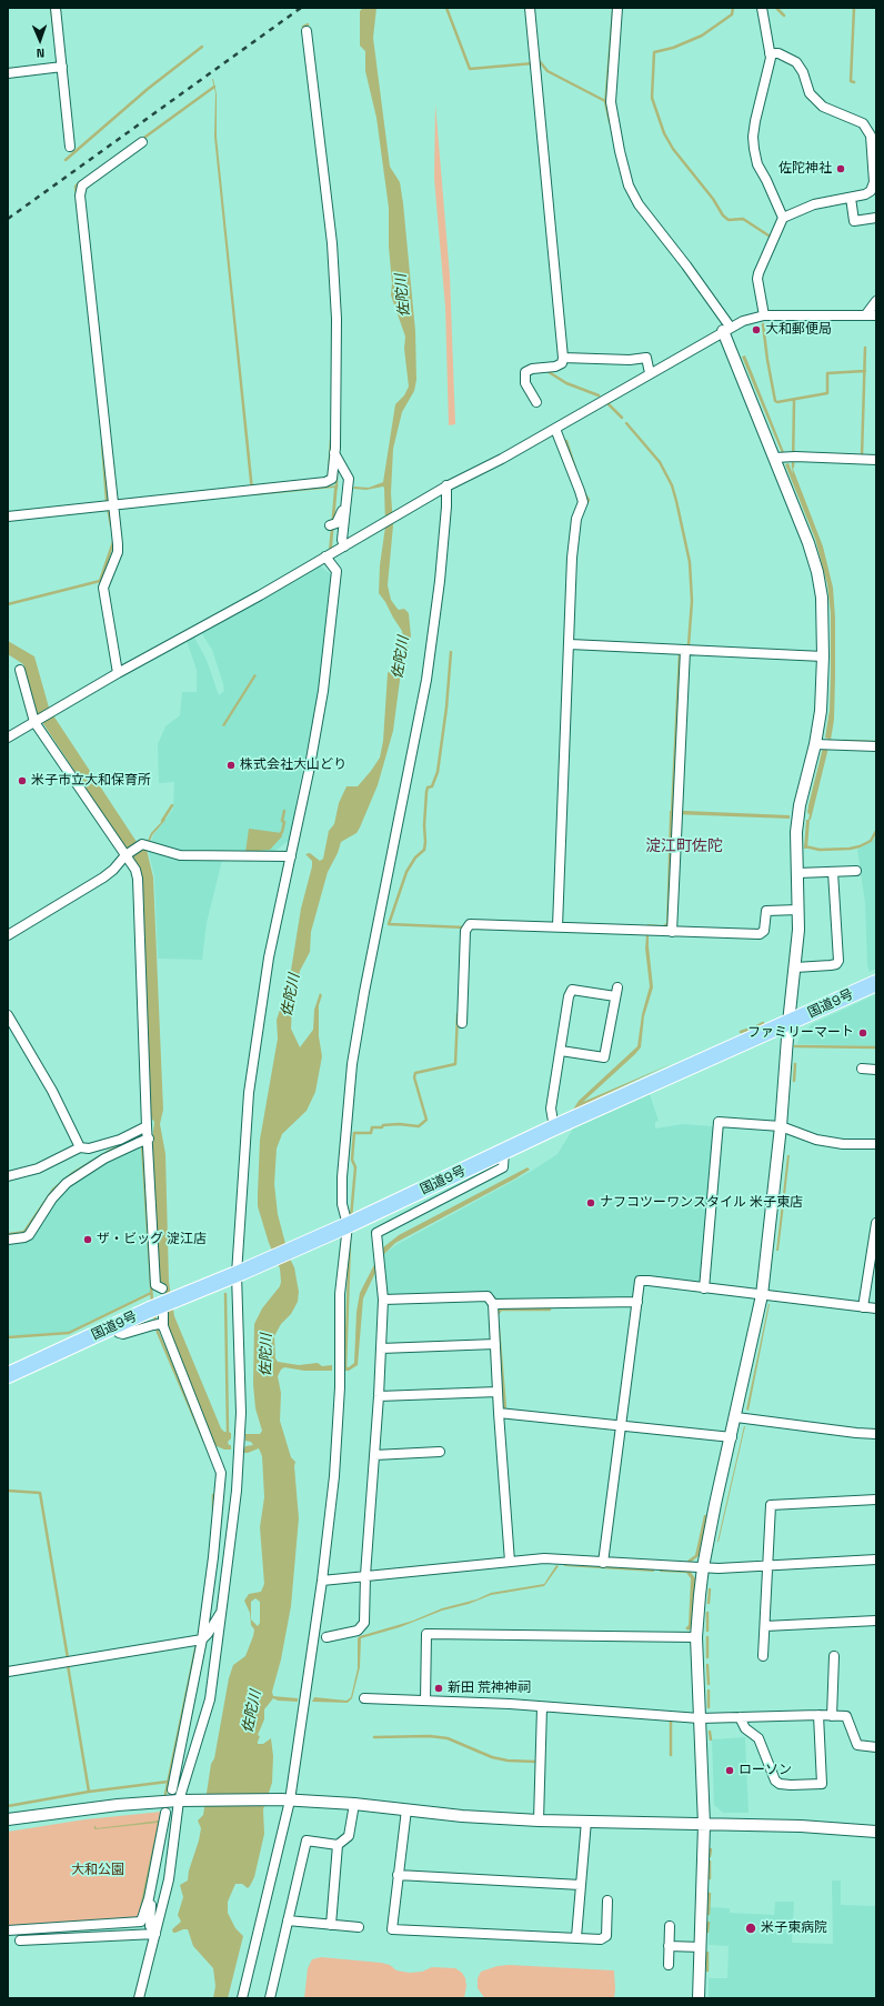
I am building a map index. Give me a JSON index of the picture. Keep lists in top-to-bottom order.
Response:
{
  "streets": {
    "highway": ["国道9号"]
  },
  "districts": ["淀江町佐陀"],
  "water": ["佐陀川"],
  "parks": ["大和公園"],
  "places": [
    "佐陀神社",
    "大和郵便局",
    "株式会社大山どり",
    "米子市立大和保育所",
    "ファミリーマート",
    "ナフコツーワンスタイル 米子東店",
    "ザ・ビッグ 淀江店",
    "新田 荒神神祠",
    "ローソン",
    "米子東病院"
  ],
  "north": "bottom"
}
